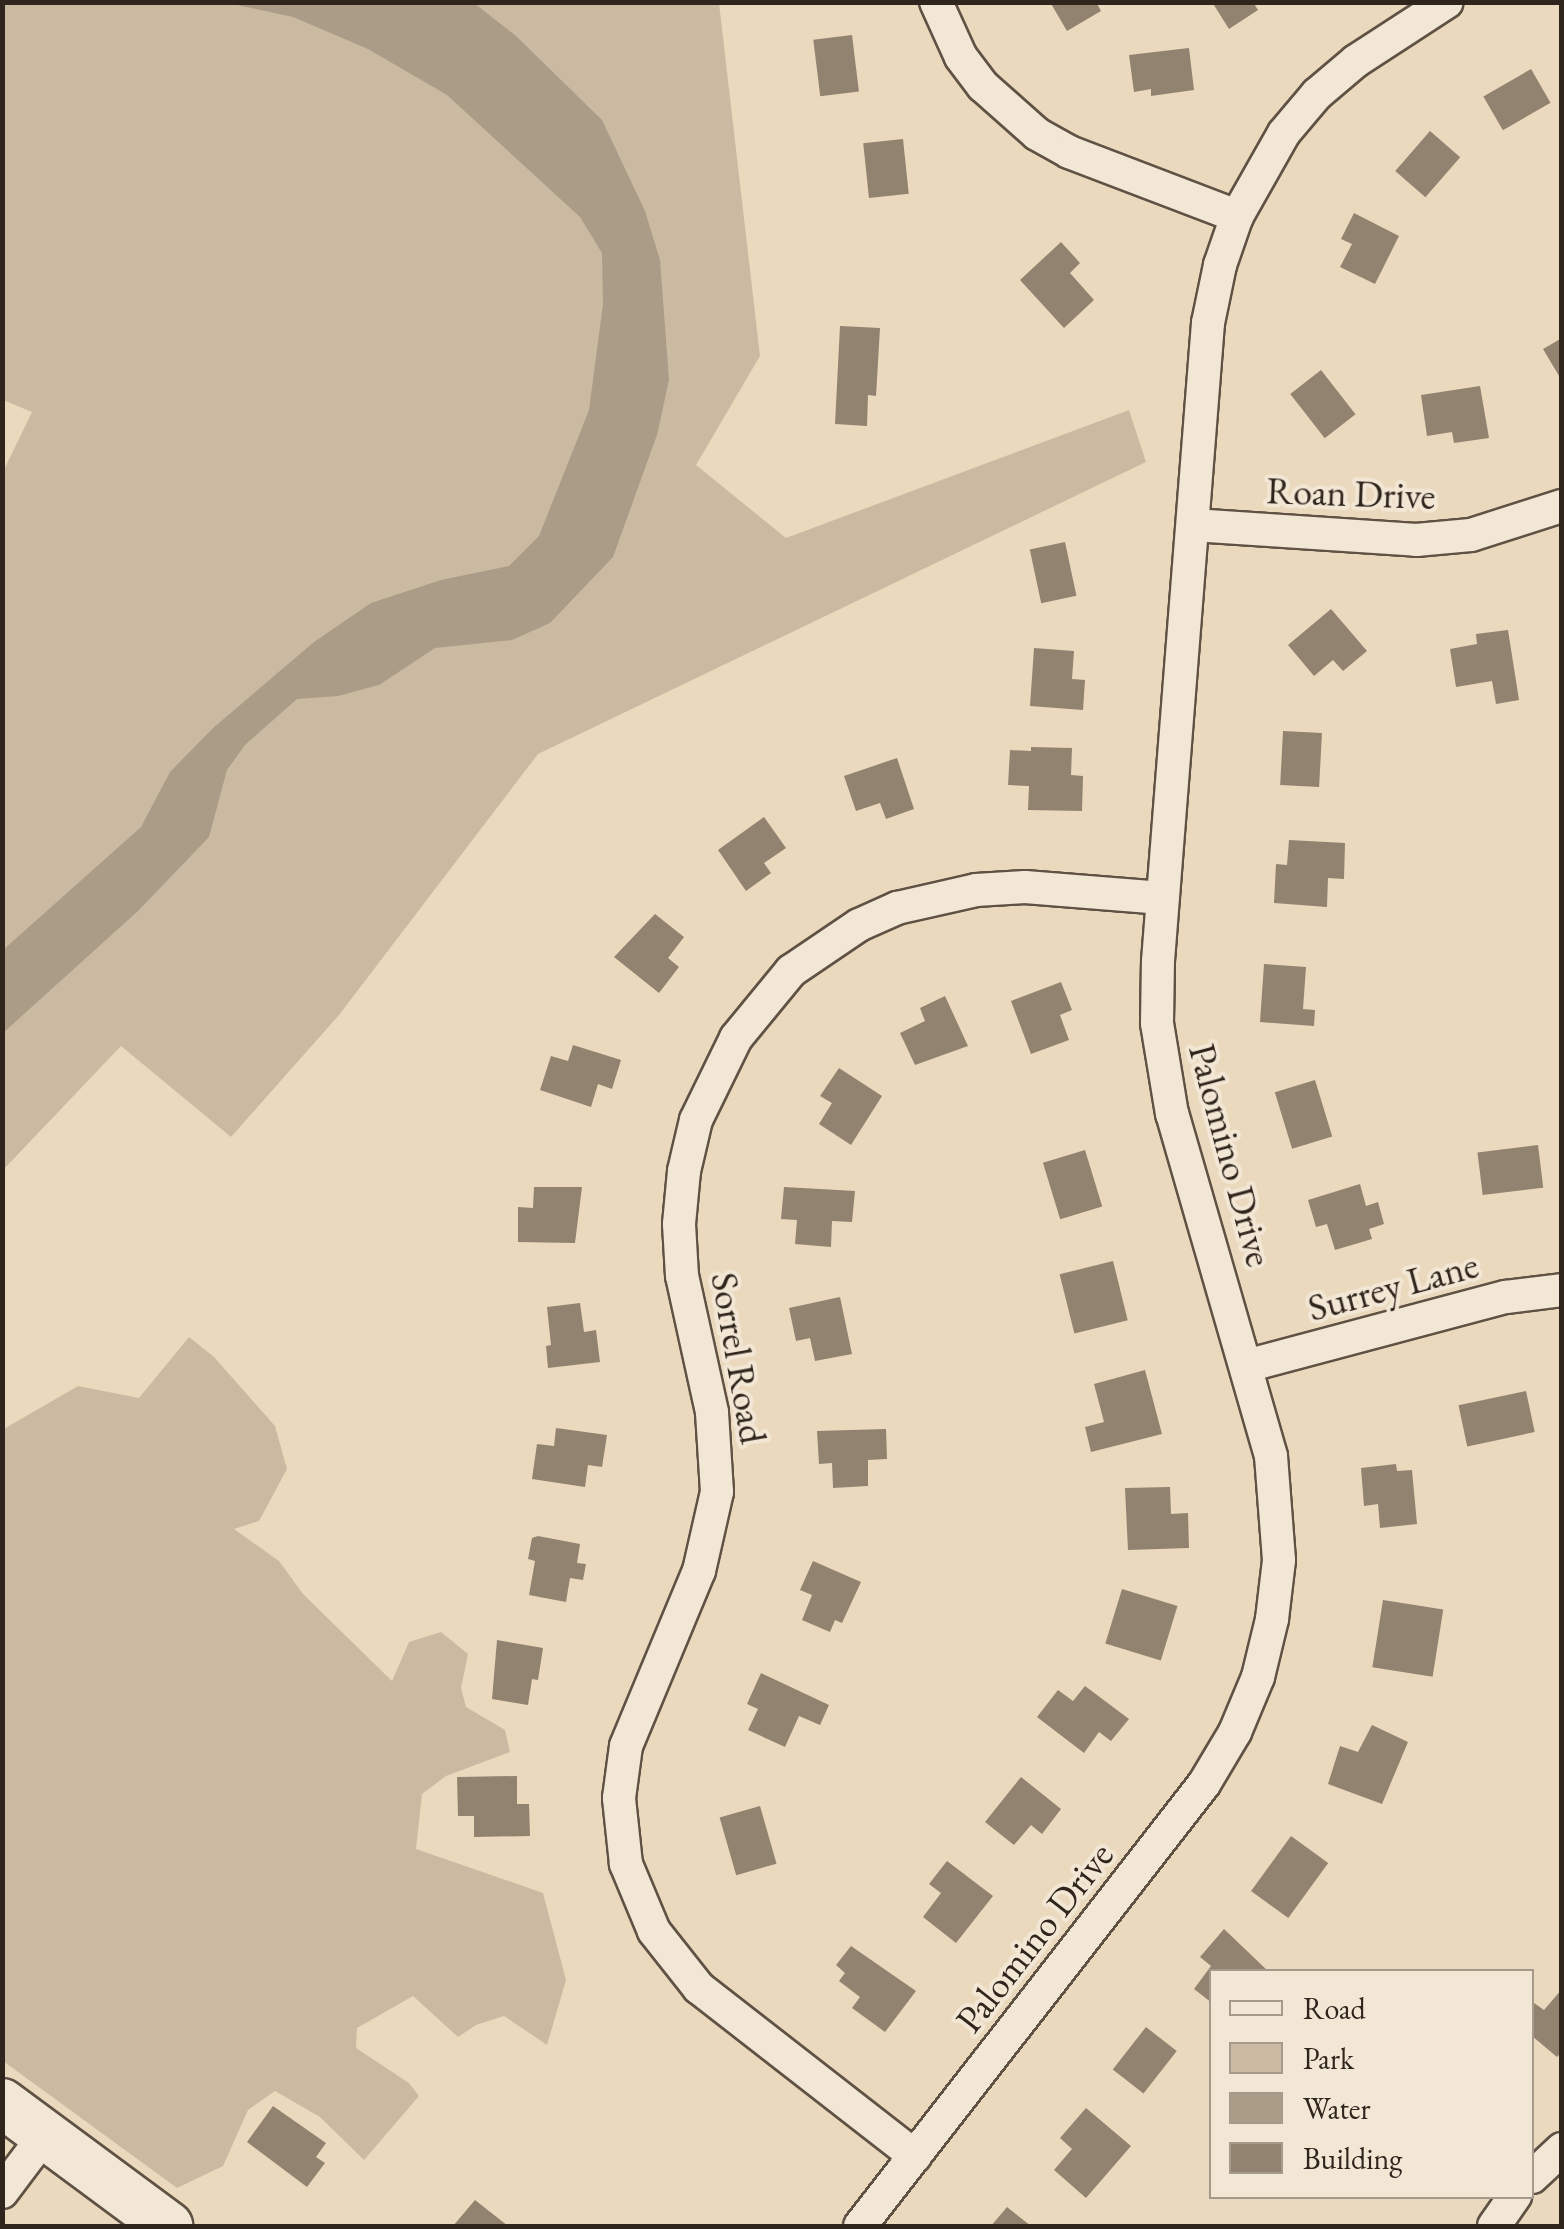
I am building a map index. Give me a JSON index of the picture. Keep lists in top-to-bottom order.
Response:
{
  "streets": {
    "street": [
      "Roan Drive",
      "Palomino Drive",
      "Surrey Lane",
      "Sorrel Road"
    ]
  },
  "crossings": [
    ["Roan Drive", "Palomino Drive"],
    ["Palomino Drive", "Surrey Lane"],
    ["Palomino Drive", "Sorrel Road"]
  ],
  "legend": [
    "Road",
    "Park",
    "Water",
    "Building"
  ]
}
